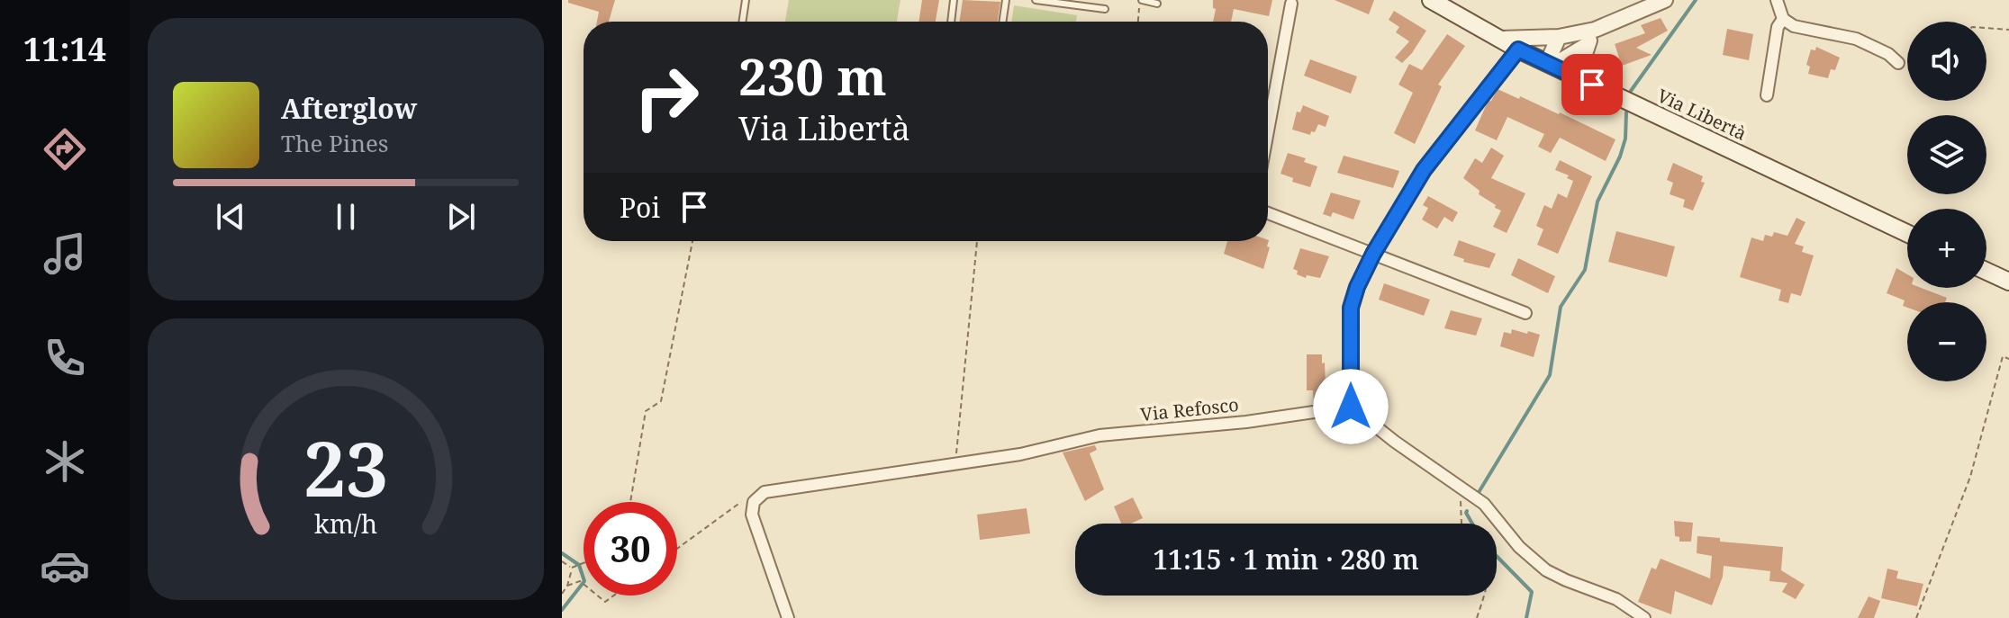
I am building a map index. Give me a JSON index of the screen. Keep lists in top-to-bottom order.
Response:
{
  "streets": {
    "main road": ["Via Libertà"],
    "street": ["Via Refosco"]
  },
  "page": {
    "tabs": "11:14",
    "map_buttons": ["+", "−"],
    "turn": ["230 m", "Via Libertà"],
    "song": ["Afterglow", "The Pines"],
    "then": "Poi",
    "limit": "30",
    "trip": "11:15 · 1 min · 280 m",
    "gauge": ["23", "km/h"]
  }
}
